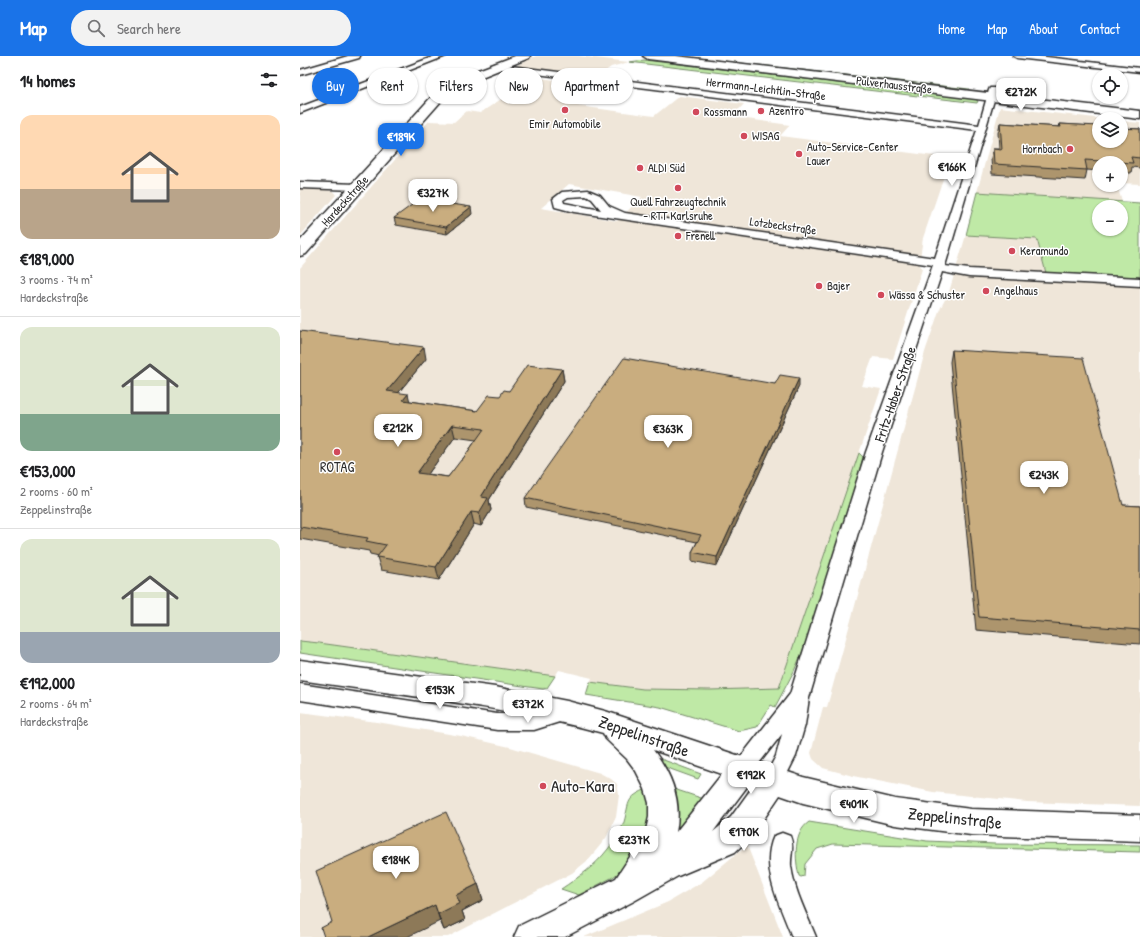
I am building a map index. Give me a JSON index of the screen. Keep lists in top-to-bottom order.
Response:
{
  "streets": {
    "street": [
      "Pulverhausstraße",
      "Herrmann-Leichtlin-Straße",
      "Hardeckstraße",
      "Lotzbeckstraße",
      "Fritz-Haber-Straße",
      "Zeppelinstraße"
    ]
  },
  "crossings": [
    ["Pulverhausstraße", "Fritz-Haber-Straße"],
    ["Herrmann-Leichtlin-Straße", "Hardeckstraße"],
    ["Herrmann-Leichtlin-Straße", "Fritz-Haber-Straße"],
    ["Lotzbeckstraße", "Fritz-Haber-Straße"],
    ["Fritz-Haber-Straße", "Zeppelinstraße"]
  ],
  "places": [
    "Emir Automobile",
    "Azentro",
    "Rossmann",
    "WISAG",
    "Hornbach",
    "Auto-Service-Center Lauer",
    "ALDI Süd",
    "Quell Fahrzeugtechnik - RTT Karlsruhe",
    "Frenell",
    "Keramundo",
    "Bajer",
    "Angelhaus",
    "Wässa & Schuster",
    "ROTAG",
    "Auto-Kara"
  ],
  "page": {
    "header": "Map",
    "search": "Search here",
    "nav": [
      "Home",
      "Map",
      "About",
      "Contact"
    ],
    "heading": "14 homes",
    "map_buttons": ["+", "−"],
    "chip": [
      "Buy",
      "Rent",
      "Filters",
      "New",
      "Apartment"
    ],
    "price": [
      "€272K",
      "€189K",
      "€166K",
      "€327K",
      "€212K",
      "€363K",
      "€243K",
      "€153K",
      "€372K",
      "€192K",
      "€401K",
      "€170K",
      "€237K",
      "€184K"
    ],
    "list": [
      {
        "name": "€189,000",
        "note": "3 rooms · 74 m² · Hardeckstraße"
      },
      {
        "name": "€153,000",
        "note": "2 rooms · 60 m² · Zeppelinstraße"
      },
      {
        "name": "€192,000",
        "note": "2 rooms · 64 m² · Hardeckstraße"
      }
    ]
  }
}
